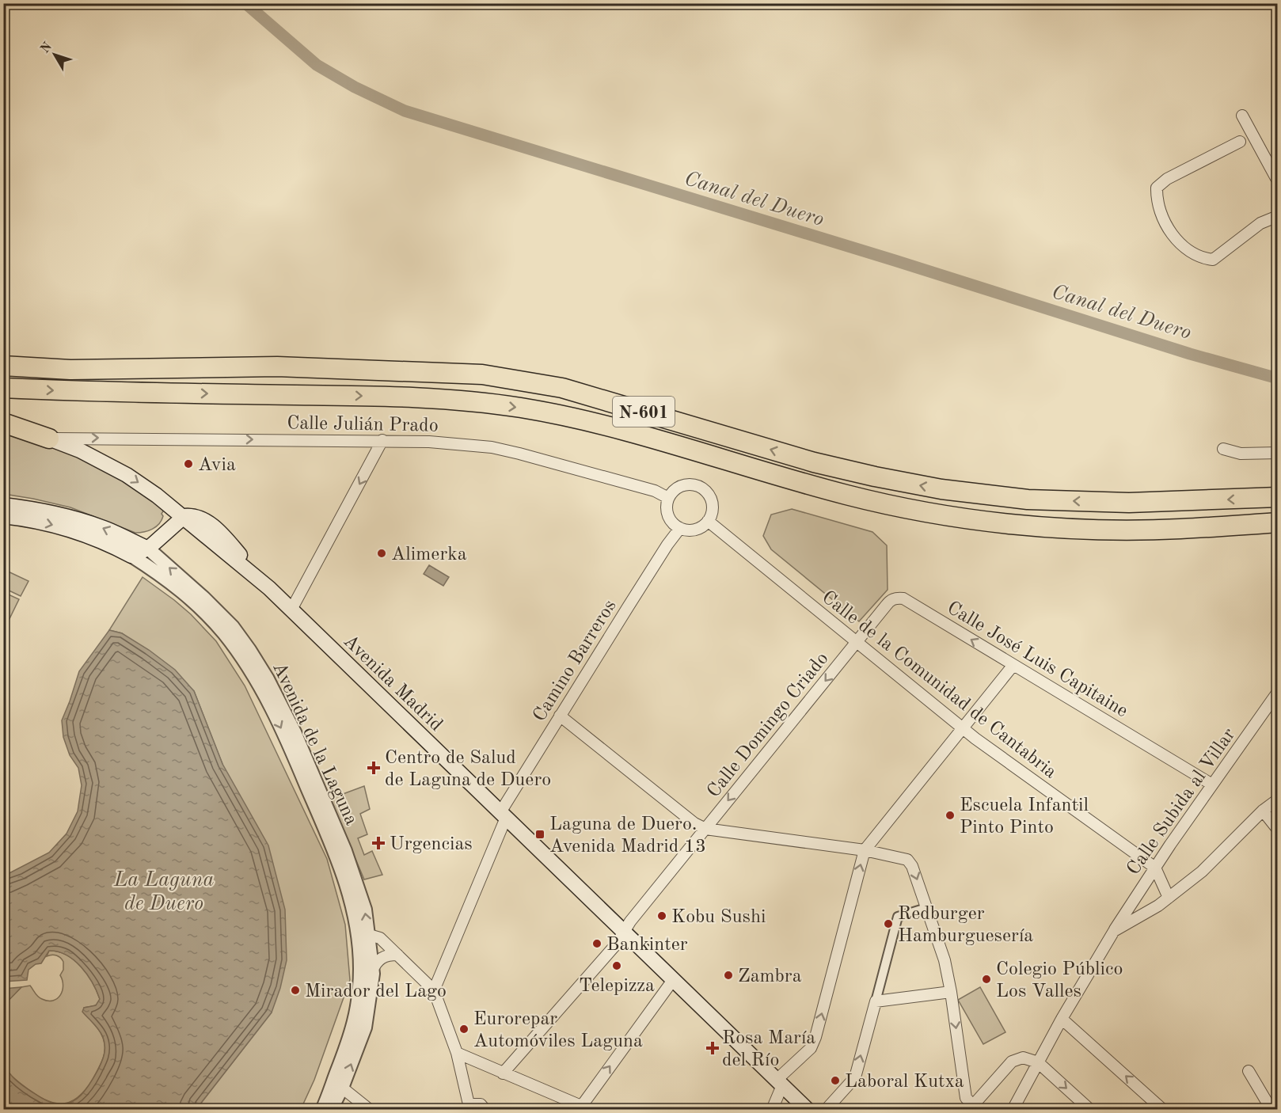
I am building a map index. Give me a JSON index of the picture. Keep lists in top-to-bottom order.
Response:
{
  "streets": {
    "highway": ["N-601"],
    "main road": ["Avenida Madrid", "Avenida de la Laguna"],
    "street": [
      "Calle Julián Prado",
      "Calle José Luis Capitaine",
      "Camino Barreros",
      "Calle de la Comunidad de Cantabria",
      "Calle Domingo Criado",
      "Calle Subida al Villar"
    ]
  },
  "crossings": [
    ["Calle Julián Prado", "Camino Barreros"],
    ["Calle Julián Prado", "Calle de la Comunidad de Cantabria"],
    ["Calle José Luis Capitaine", "Calle de la Comunidad de Cantabria"],
    ["Calle José Luis Capitaine", "Calle Domingo Criado"],
    ["Calle José Luis Capitaine", "Calle Subida al Villar"],
    ["Camino Barreros", "Avenida Madrid"],
    ["Camino Barreros", "Calle de la Comunidad de Cantabria"],
    ["Avenida Madrid", "Calle Domingo Criado"],
    ["Calle de la Comunidad de Cantabria", "Calle Domingo Criado"],
    ["Calle de la Comunidad de Cantabria", "Calle Subida al Villar"]
  ],
  "one_way": ["Calle Julián Prado", "Calle José Luis Capitaine", "Calle Domingo Criado"],
  "water": ["Canal del Duero", "La Laguna de Duero"],
  "places": {
    "other": [
      "Avia",
      "Alimerka",
      "Escuela Infantil Pinto Pinto",
      "Kobu Sushi",
      "Redburger Hamburguesería",
      "Bankinter",
      "Telepizza",
      "Zambra",
      "Colegio Público Los Valles",
      "Mirador del Lago",
      "Eurorepar Automóviles Laguna",
      "Laboral Kutxa"
    ],
    "health": ["Centro de Salud de Laguna de Duero", "Urgencias", "Rosa María del Río"],
    "transit": ["Laguna de Duero. Avenida Madrid 13"]
  },
  "north": "top left"
}
